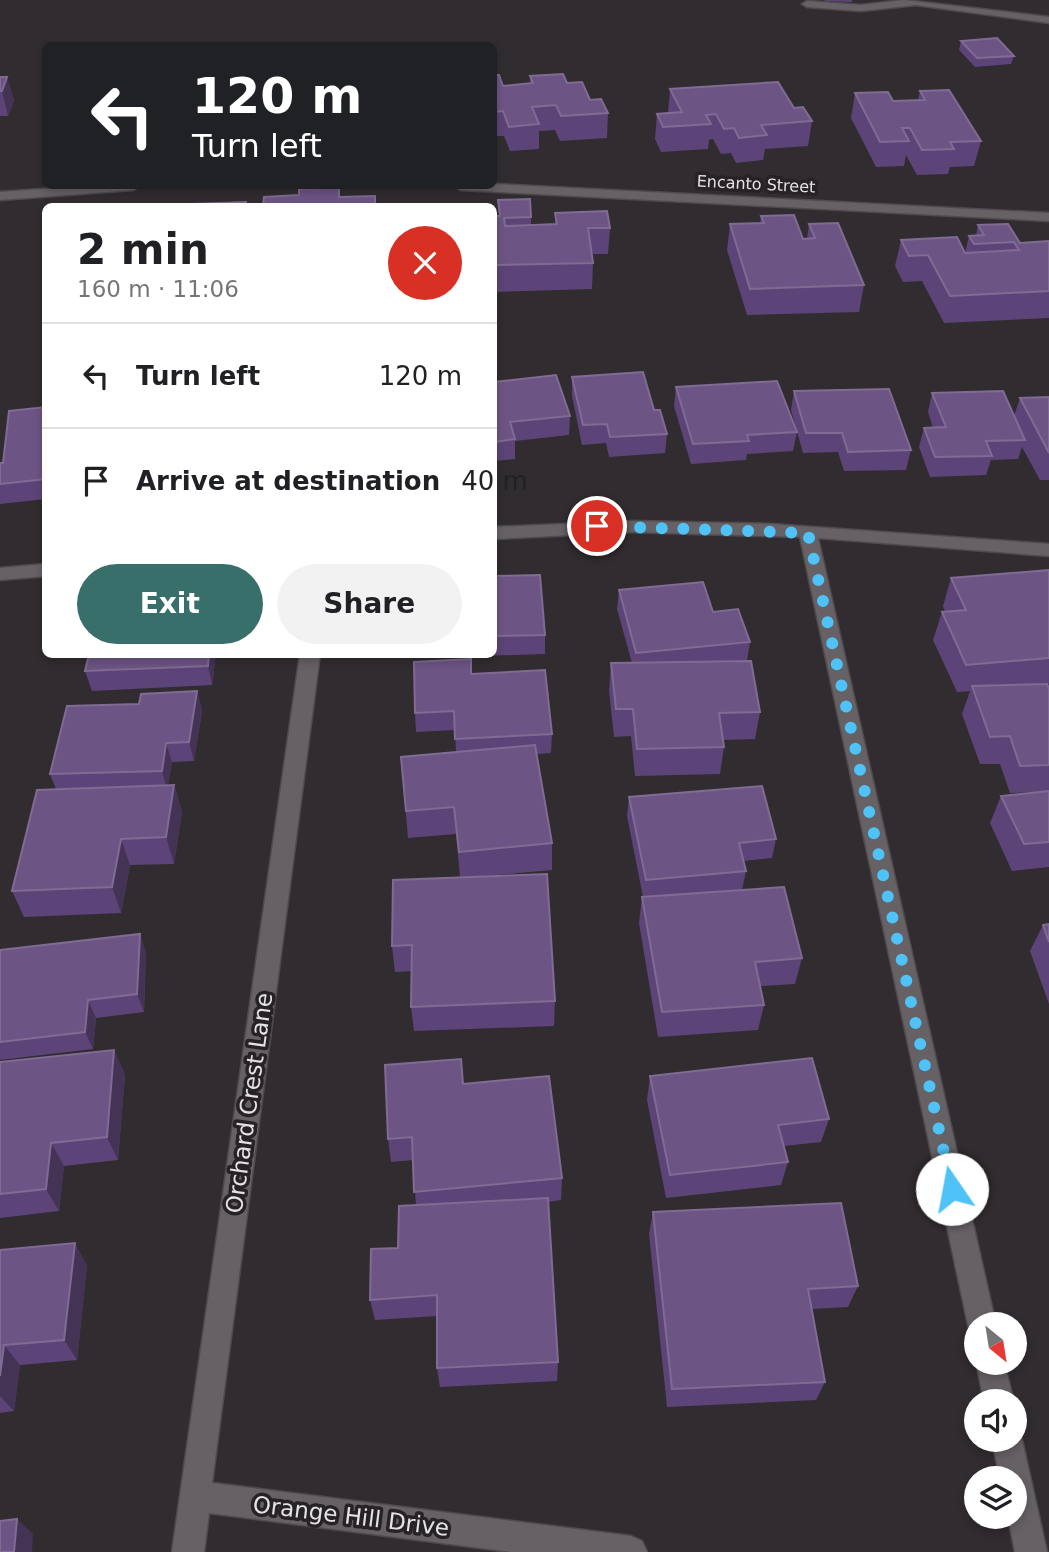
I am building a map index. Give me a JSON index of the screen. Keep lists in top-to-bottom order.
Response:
{
  "streets": {
    "street": ["Encanto Street", "Orchard Crest Lane", "Orange Hill Drive"]
  },
  "crossings": [
    ["Orchard Crest Lane", "Orange Hill Drive"]
  ],
  "north": "bottom right",
  "page": {
    "turn": ["120 m", "Turn left"],
    "heading": ["2 min", "160 m · 11:06"],
    "list": [
      {
        "name": "Turn left",
        "value": "120 m"
      },
      {
        "name": "Arrive at destination",
        "value": "40 m"
      }
    ],
    "buttons": ["Exit", "Share"]
  }
}
